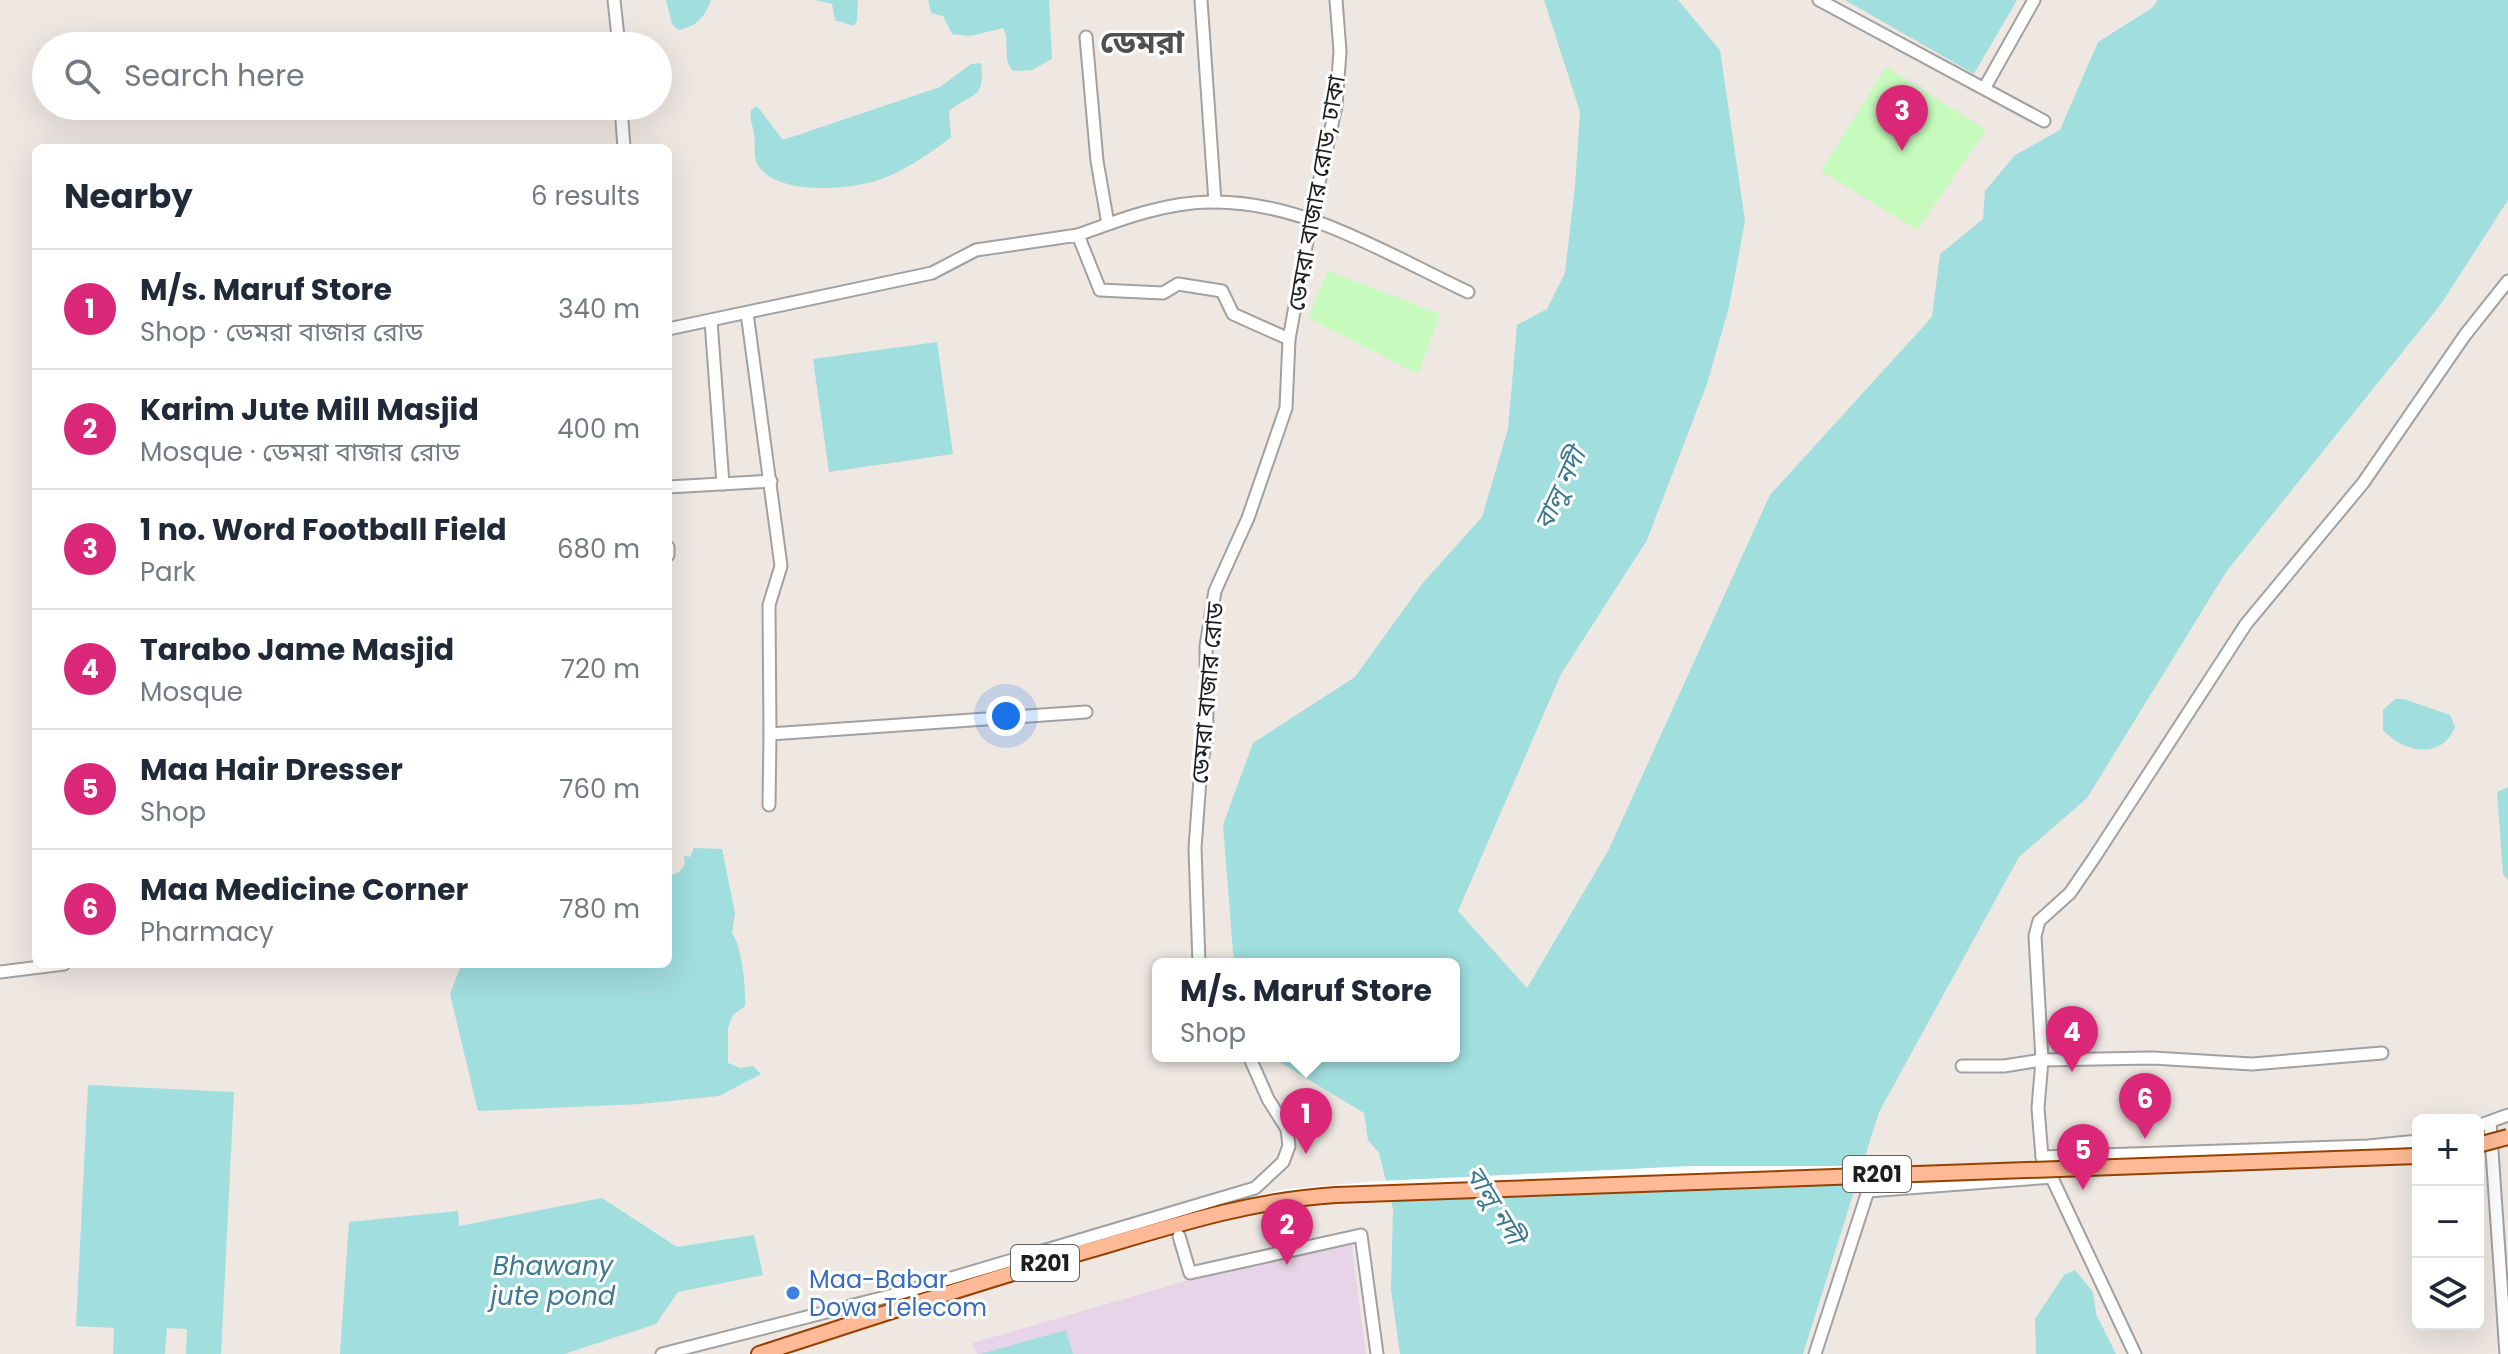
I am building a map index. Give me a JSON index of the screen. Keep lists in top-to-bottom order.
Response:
{
  "streets": {
    "main road": ["R201"],
    "street": ["ডেমরা বাজার রোড, ঢাকা", "ডেমরা বাজার রোড"]
  },
  "crossings": [
    ["ডেমরা বাজার রোড, ঢাকা", "ডেমরা বাজার রোড"]
  ],
  "districts": ["ডেমরা"],
  "water": ["বালু নদী", "Bhawany jute pond"],
  "places": ["Maa-Babar Dowa Telecom"],
  "page": {
    "search": "Search here",
    "pins": [
      "3",
      "4",
      "6",
      "1",
      "5",
      "2"
    ],
    "heading": ["Nearby", "6 results"],
    "list": [
      {
        "mark": "1",
        "name": "M/s. Maruf Store",
        "note": "Shop · ডেমরা বাজার রোড",
        "value": "340 m"
      },
      {
        "mark": "2",
        "name": "Karim Jute Mill Masjid",
        "note": "Mosque · ডেমরা বাজার রোড",
        "value": "400 m"
      },
      {
        "mark": "3",
        "name": "1 no. Word Football Field",
        "note": "Park",
        "value": "680 m"
      },
      {
        "mark": "4",
        "name": "Tarabo Jame Masjid",
        "note": "Mosque",
        "value": "720 m"
      },
      {
        "mark": "5",
        "name": "Maa Hair Dresser",
        "note": "Shop",
        "value": "760 m"
      },
      {
        "mark": "6",
        "name": "Maa Medicine Corner",
        "note": "Pharmacy",
        "value": "780 m"
      }
    ],
    "popup": ["M/s. Maruf Store", "Shop"],
    "map_buttons": ["+", "−"]
  }
}
